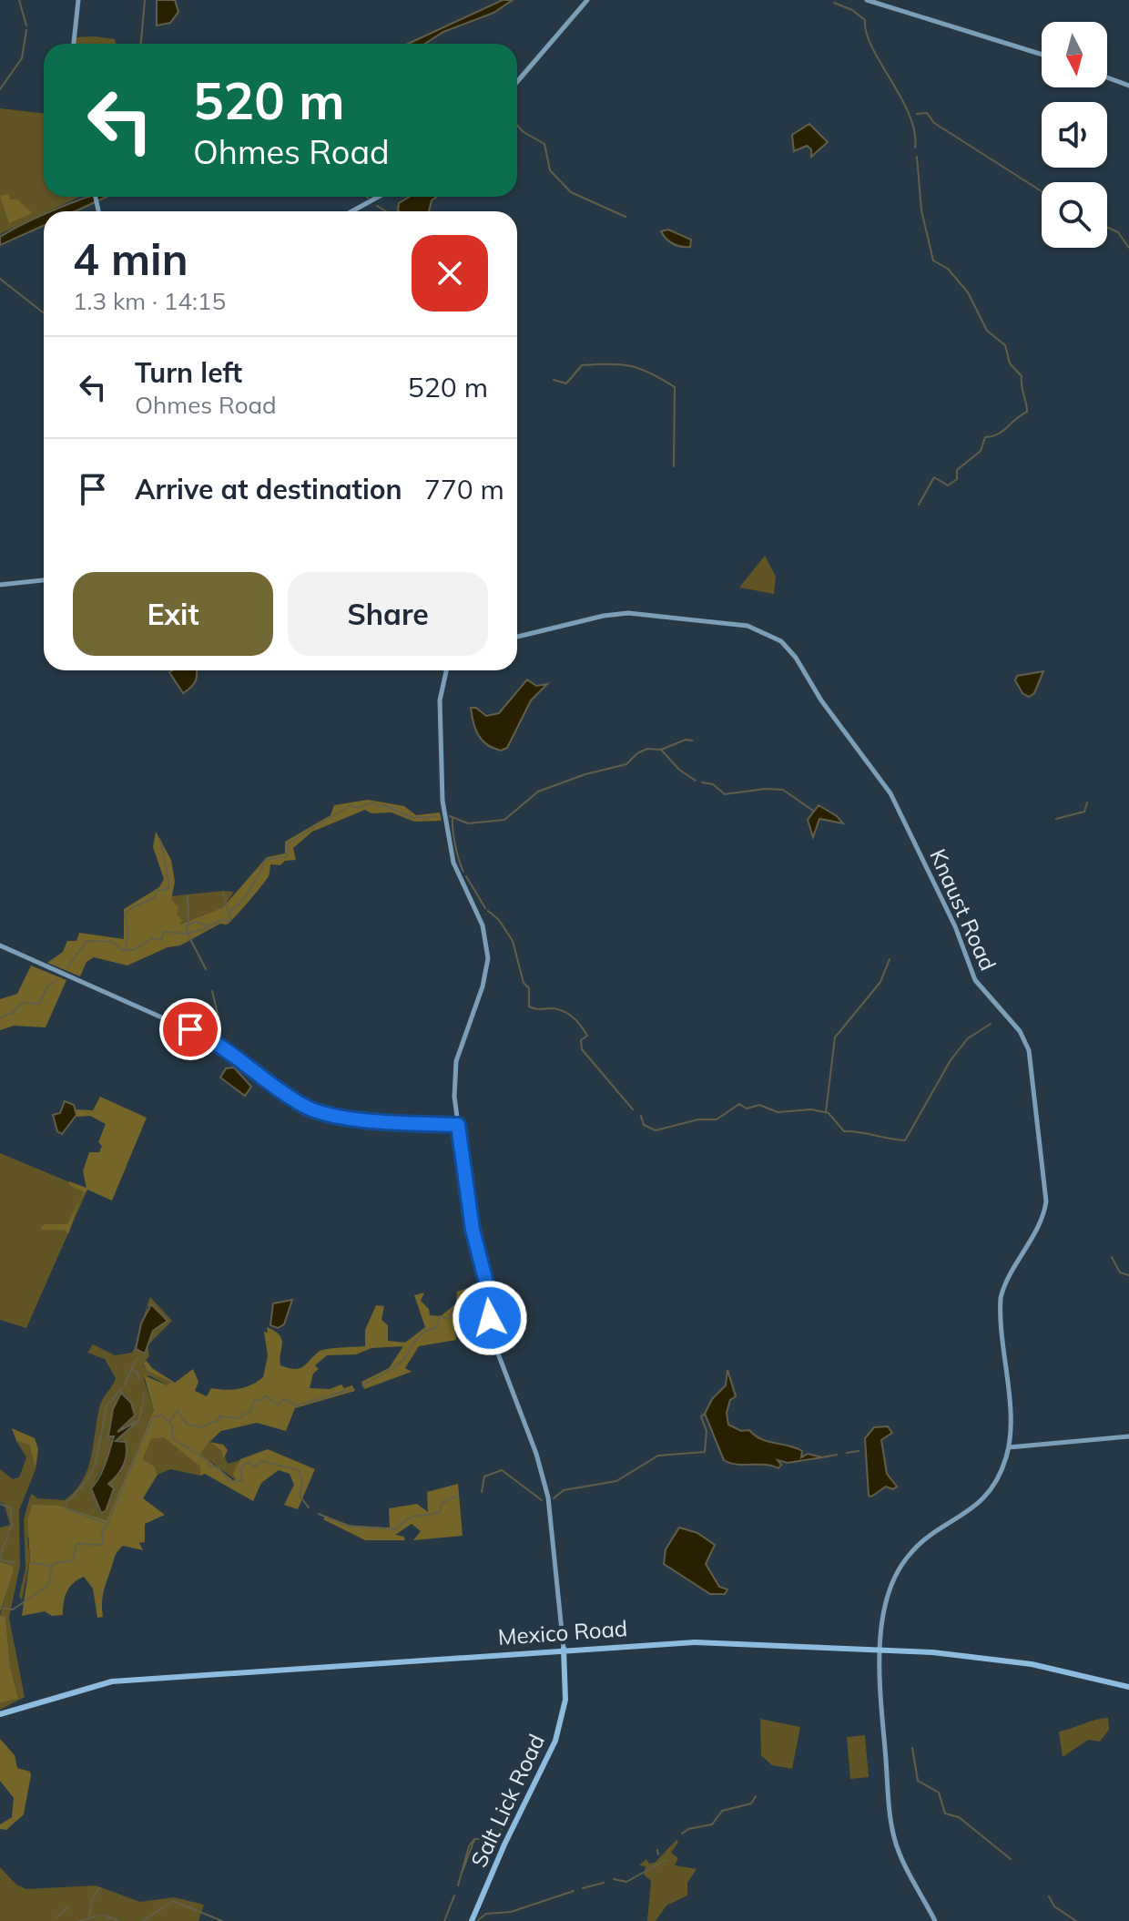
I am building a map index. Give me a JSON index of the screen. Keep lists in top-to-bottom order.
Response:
{
  "streets": {
    "main road": ["Knaust Road", "Mexico Road", "Salt Lick Road"]
  },
  "crossings": [
    ["Knaust Road", "Mexico Road"],
    ["Mexico Road", "Salt Lick Road"]
  ],
  "north": "bottom",
  "page": {
    "turn": ["520 m", "Ohmes Road"],
    "heading": ["4 min", "1.3 km · 14:15"],
    "list": [
      {
        "name": "Turn left",
        "note": "Ohmes Road",
        "value": "520 m"
      },
      {
        "name": "Arrive at destination",
        "value": "770 m"
      }
    ],
    "buttons": ["Exit", "Share"]
  }
}
